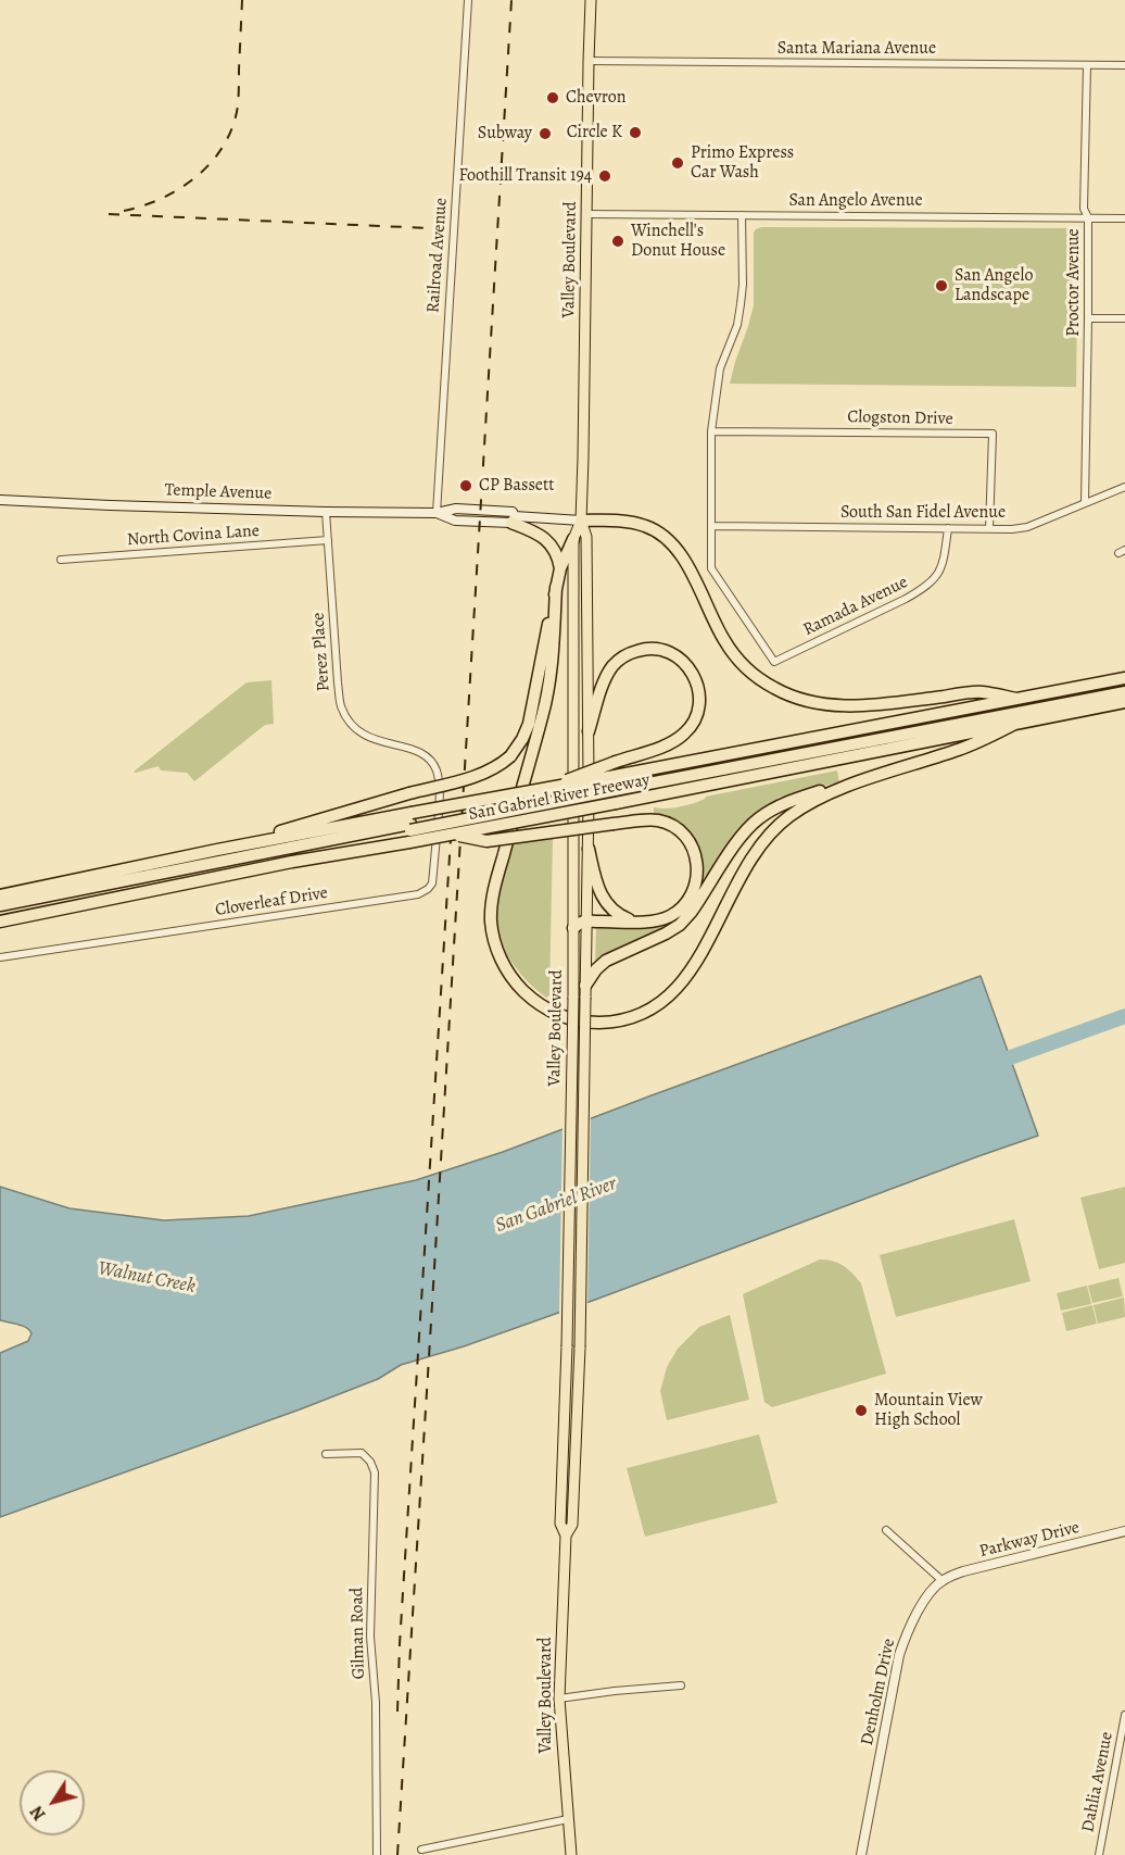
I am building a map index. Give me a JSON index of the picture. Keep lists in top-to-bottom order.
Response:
{
  "streets": {
    "highway": ["San Gabriel River Freeway"],
    "main road": ["Valley Boulevard", "Temple Avenue"],
    "street": [
      "Santa Mariana Avenue",
      "San Angelo Avenue",
      "Railroad Avenue",
      "Proctor Avenue",
      "Clogston Drive",
      "South San Fidel Avenue",
      "North Covina Lane",
      "Ramada Avenue",
      "Perez Place",
      "Cloverleaf Drive",
      "Parkway Drive",
      "Gilman Road",
      "Denholm Drive",
      "Dahlia Avenue"
    ]
  },
  "crossings": [
    ["Santa Mariana Avenue", "Valley Boulevard"],
    ["Santa Mariana Avenue", "Proctor Avenue"],
    ["San Angelo Avenue", "Valley Boulevard"],
    ["San Angelo Avenue", "Proctor Avenue"],
    ["Railroad Avenue", "Temple Avenue"],
    ["Valley Boulevard", "Temple Avenue"],
    ["Proctor Avenue", "South San Fidel Avenue"],
    ["Clogston Drive", "South San Fidel Avenue"],
    ["Temple Avenue", "Perez Place"],
    ["South San Fidel Avenue", "Ramada Avenue"],
    ["North Covina Lane", "Perez Place"],
    ["Perez Place", "Cloverleaf Drive"],
    ["Parkway Drive", "Denholm Drive"]
  ],
  "water": ["San Gabriel River", "Walnut Creek"],
  "places": [
    "Chevron",
    "Circle K",
    "Subway",
    "Primo Express Car Wash",
    "Foothill Transit 194",
    "Winchell's Donut House",
    "San Angelo Landscape",
    "CP Bassett",
    "Mountain View High School"
  ],
  "north": "bottom left"
}
